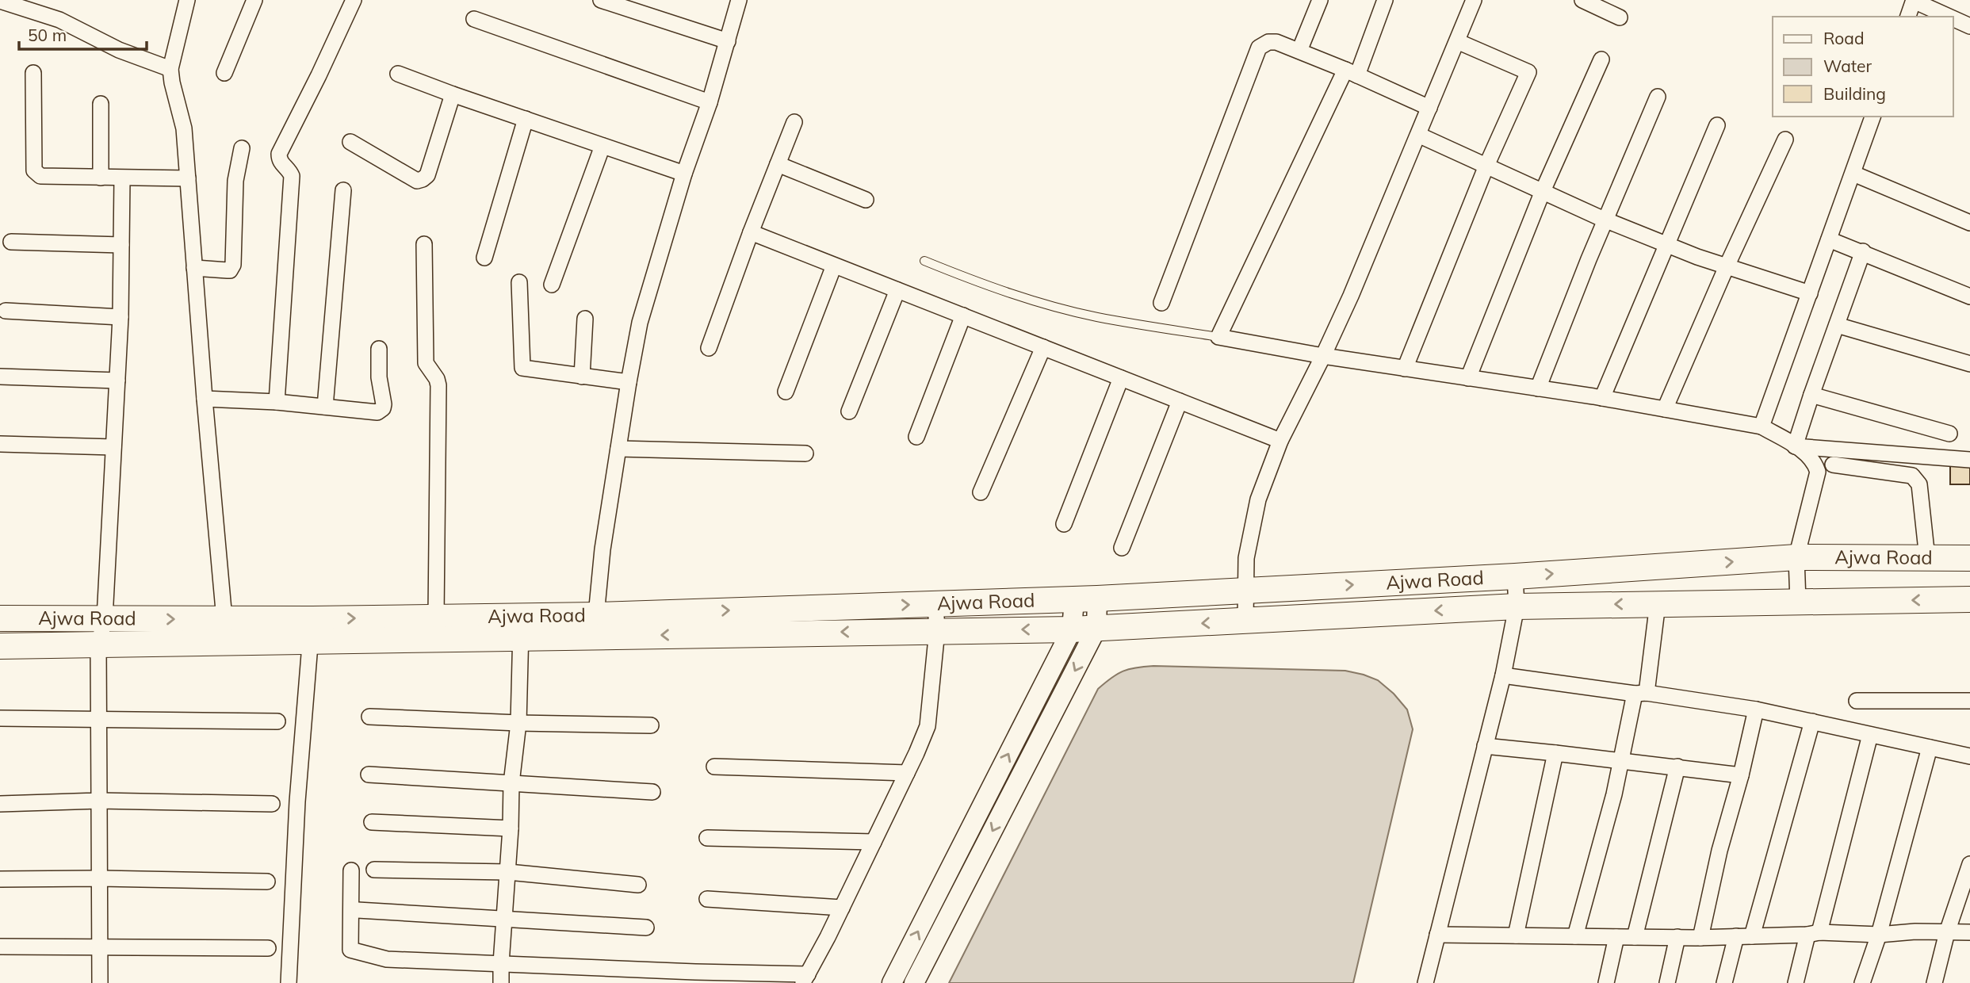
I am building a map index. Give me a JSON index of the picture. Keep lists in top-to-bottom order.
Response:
{
  "streets": {
    "main road": ["Ajwa Road"]
  },
  "legend": ["Road", "Water", "Building"],
  "scale_bar": "50 m"
}
